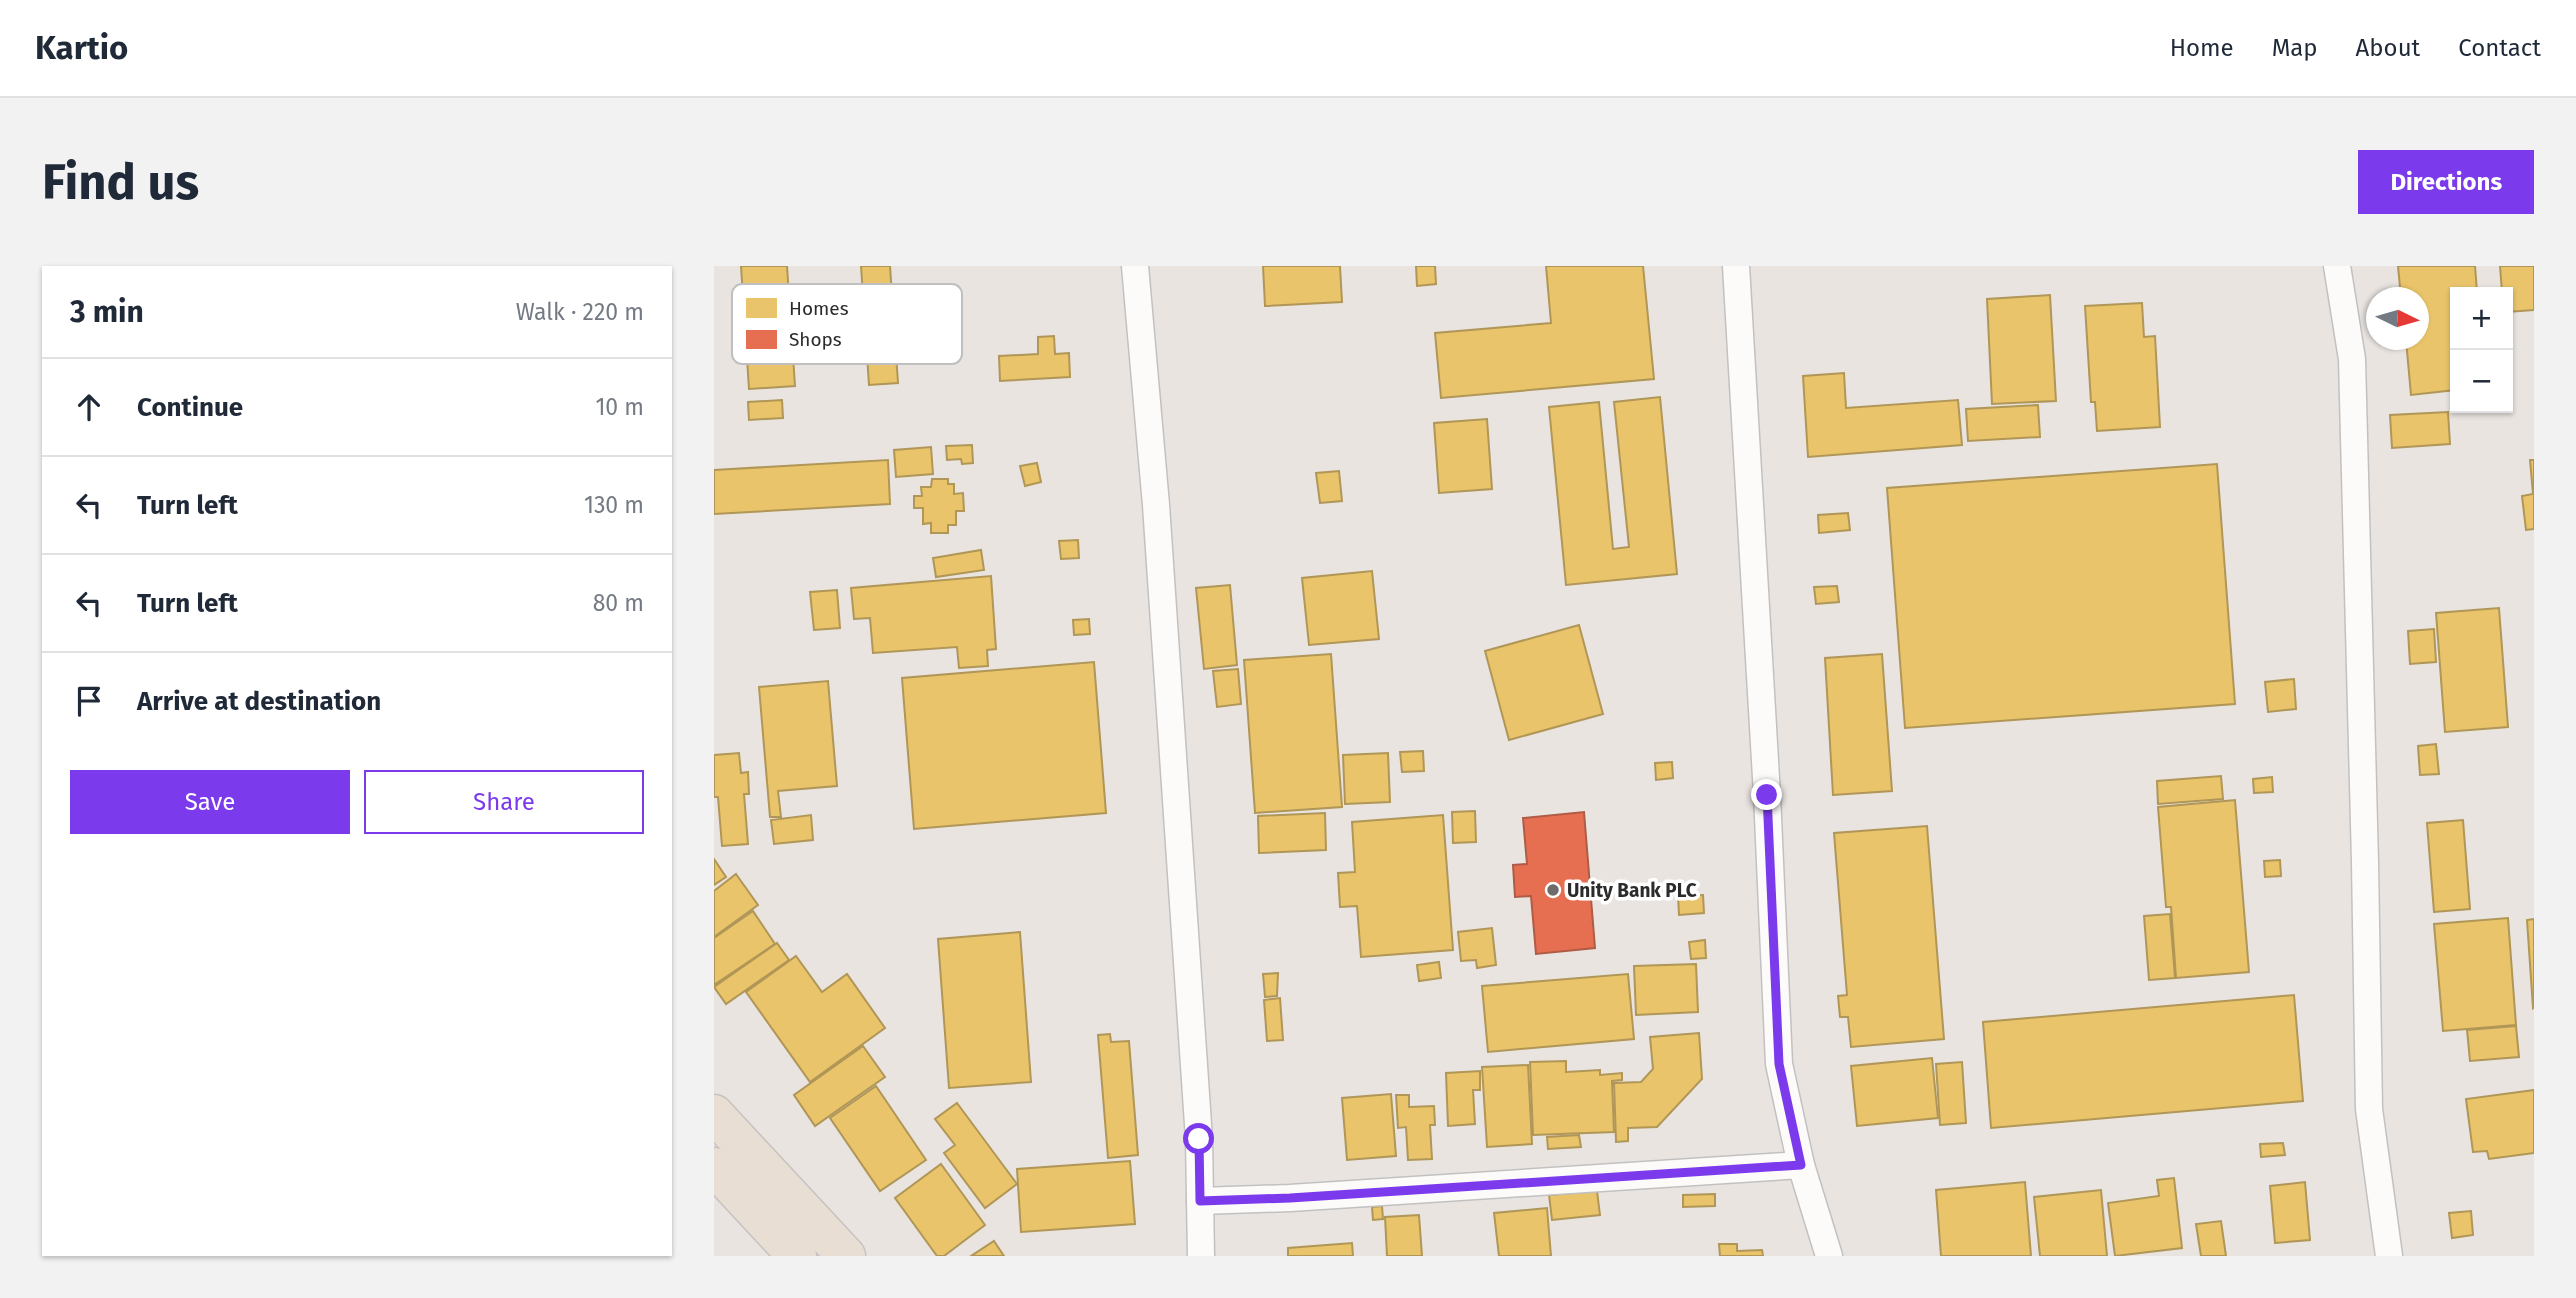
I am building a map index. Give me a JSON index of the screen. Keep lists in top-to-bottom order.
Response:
{
  "places": ["Unity Bank PLC"],
  "legend": ["Homes", "Shops"],
  "north": "right",
  "page": {
    "header": "Kartio",
    "nav": [
      "Home",
      "Map",
      "About",
      "Contact"
    ],
    "buttons": [
      "Directions",
      ["Save", "Share"]
    ],
    "title": "Find us",
    "heading": ["3 min", "Walk · 220 m"],
    "map_buttons": ["+", "−"],
    "list": [
      ["Continue", "10 m"],
      ["Turn left", "130 m"],
      ["Turn left", "80 m"],
      "Arrive at destination"
    ]
  }
}
